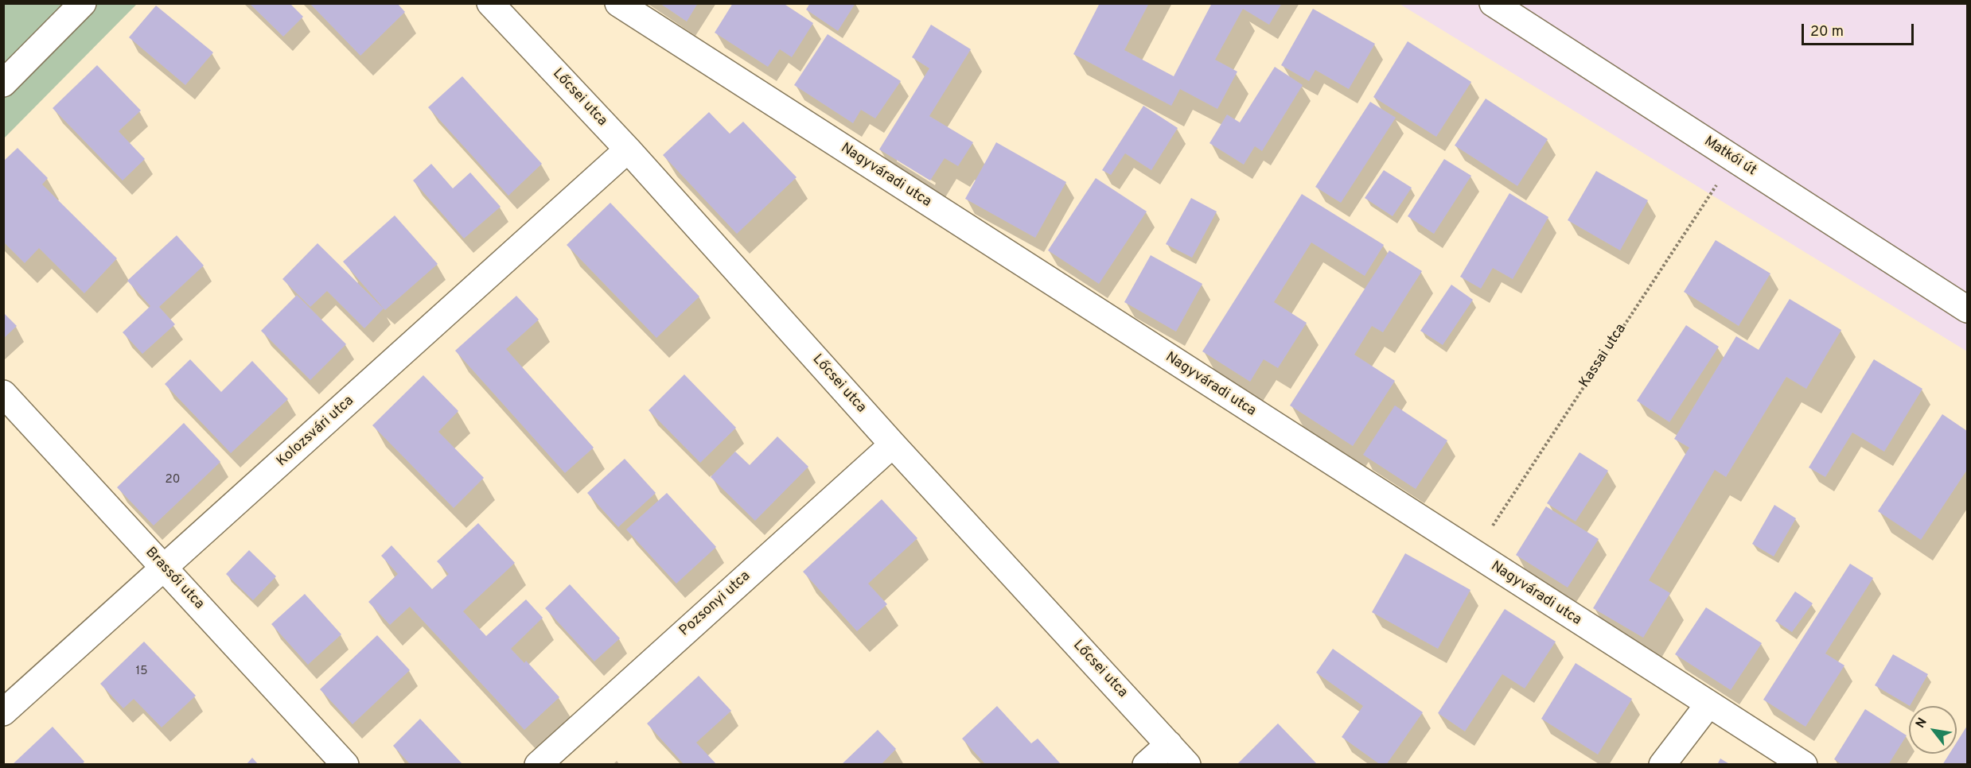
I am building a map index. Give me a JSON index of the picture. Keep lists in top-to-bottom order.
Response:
{
  "streets": {
    "street": [
      "Lőcsei utca",
      "Matkói út",
      "Nagyváradi utca",
      "Kolozsvári utca",
      "Brassói utca",
      "Pozsonyi utca"
    ],
    "path": ["Kassai utca"]
  },
  "crossings": [
    ["Lőcsei utca", "Kolozsvári utca"],
    ["Lőcsei utca", "Pozsonyi utca"],
    ["Matkói út", "Kassai utca"],
    ["Nagyváradi utca", "Kassai utca"],
    ["Kolozsvári utca", "Brassói utca"]
  ],
  "house_numbers": ["20", "15"],
  "scale_bar": "20 m",
  "north": "top left"
}
